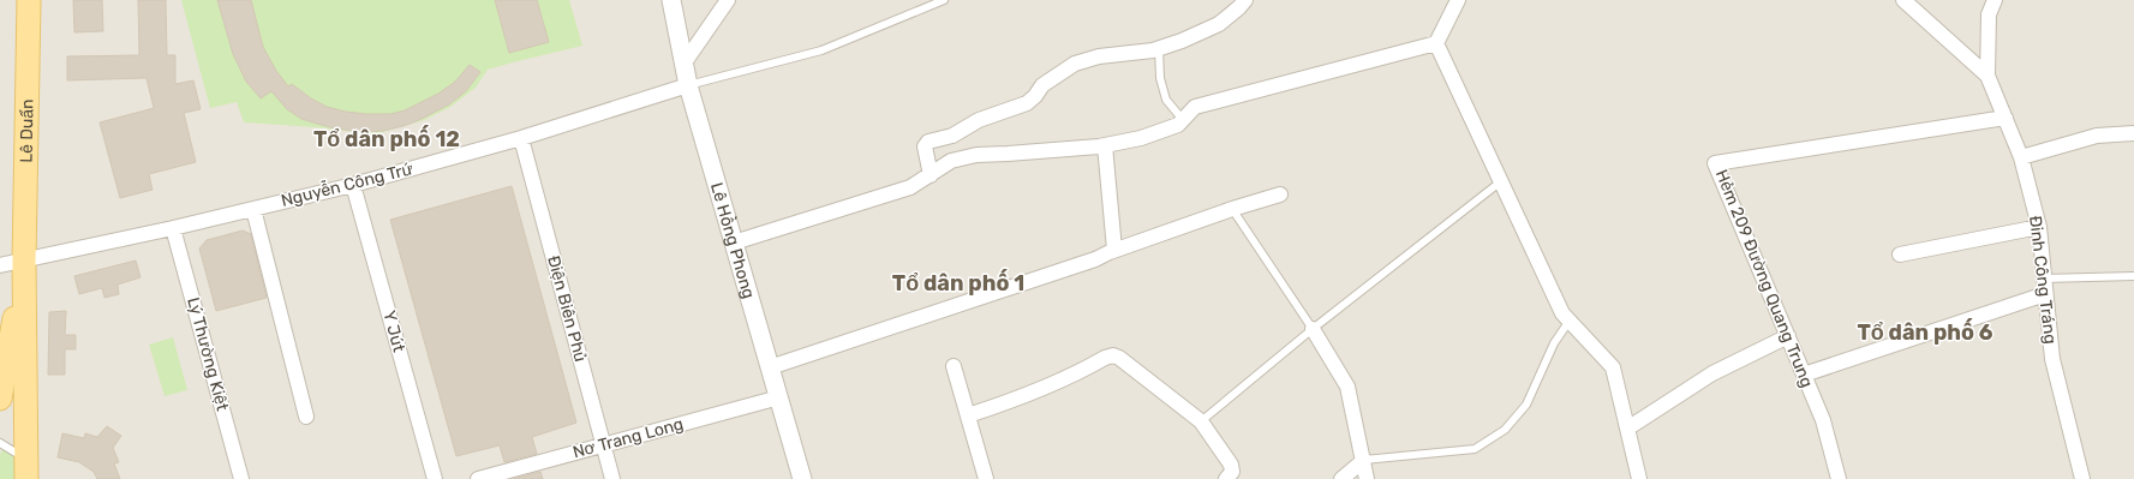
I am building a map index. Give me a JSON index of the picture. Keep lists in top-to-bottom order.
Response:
{
  "streets": {
    "main road": ["Lê Duẩn"],
    "street": [
      "Nguyễn Công Trứ",
      "Lê Hồng Phong",
      "Hẻm 209 Đường Quang Trung",
      "Đinh Công Tráng",
      "Điện Biên Phủ",
      "Y Jút",
      "Lý Thường Kiệt",
      "Nơ Trang Long"
    ]
  },
  "crossings": [
    ["Lê Duẩn", "Nguyễn Công Trứ"],
    ["Nguyễn Công Trứ", "Lê Hồng Phong"],
    ["Nguyễn Công Trứ", "Điện Biên Phủ"],
    ["Nguyễn Công Trứ", "Y Jút"],
    ["Nguyễn Công Trứ", "Lý Thường Kiệt"],
    ["Lê Hồng Phong", "Nơ Trang Long"],
    ["Hẻm 209 Đường Quang Trung", "Đinh Công Tráng"],
    ["Điện Biên Phủ", "Nơ Trang Long"]
  ],
  "districts": ["Tổ dân phố 12", "Tổ dân phố 1", "Tổ dân phố 6"]
}
